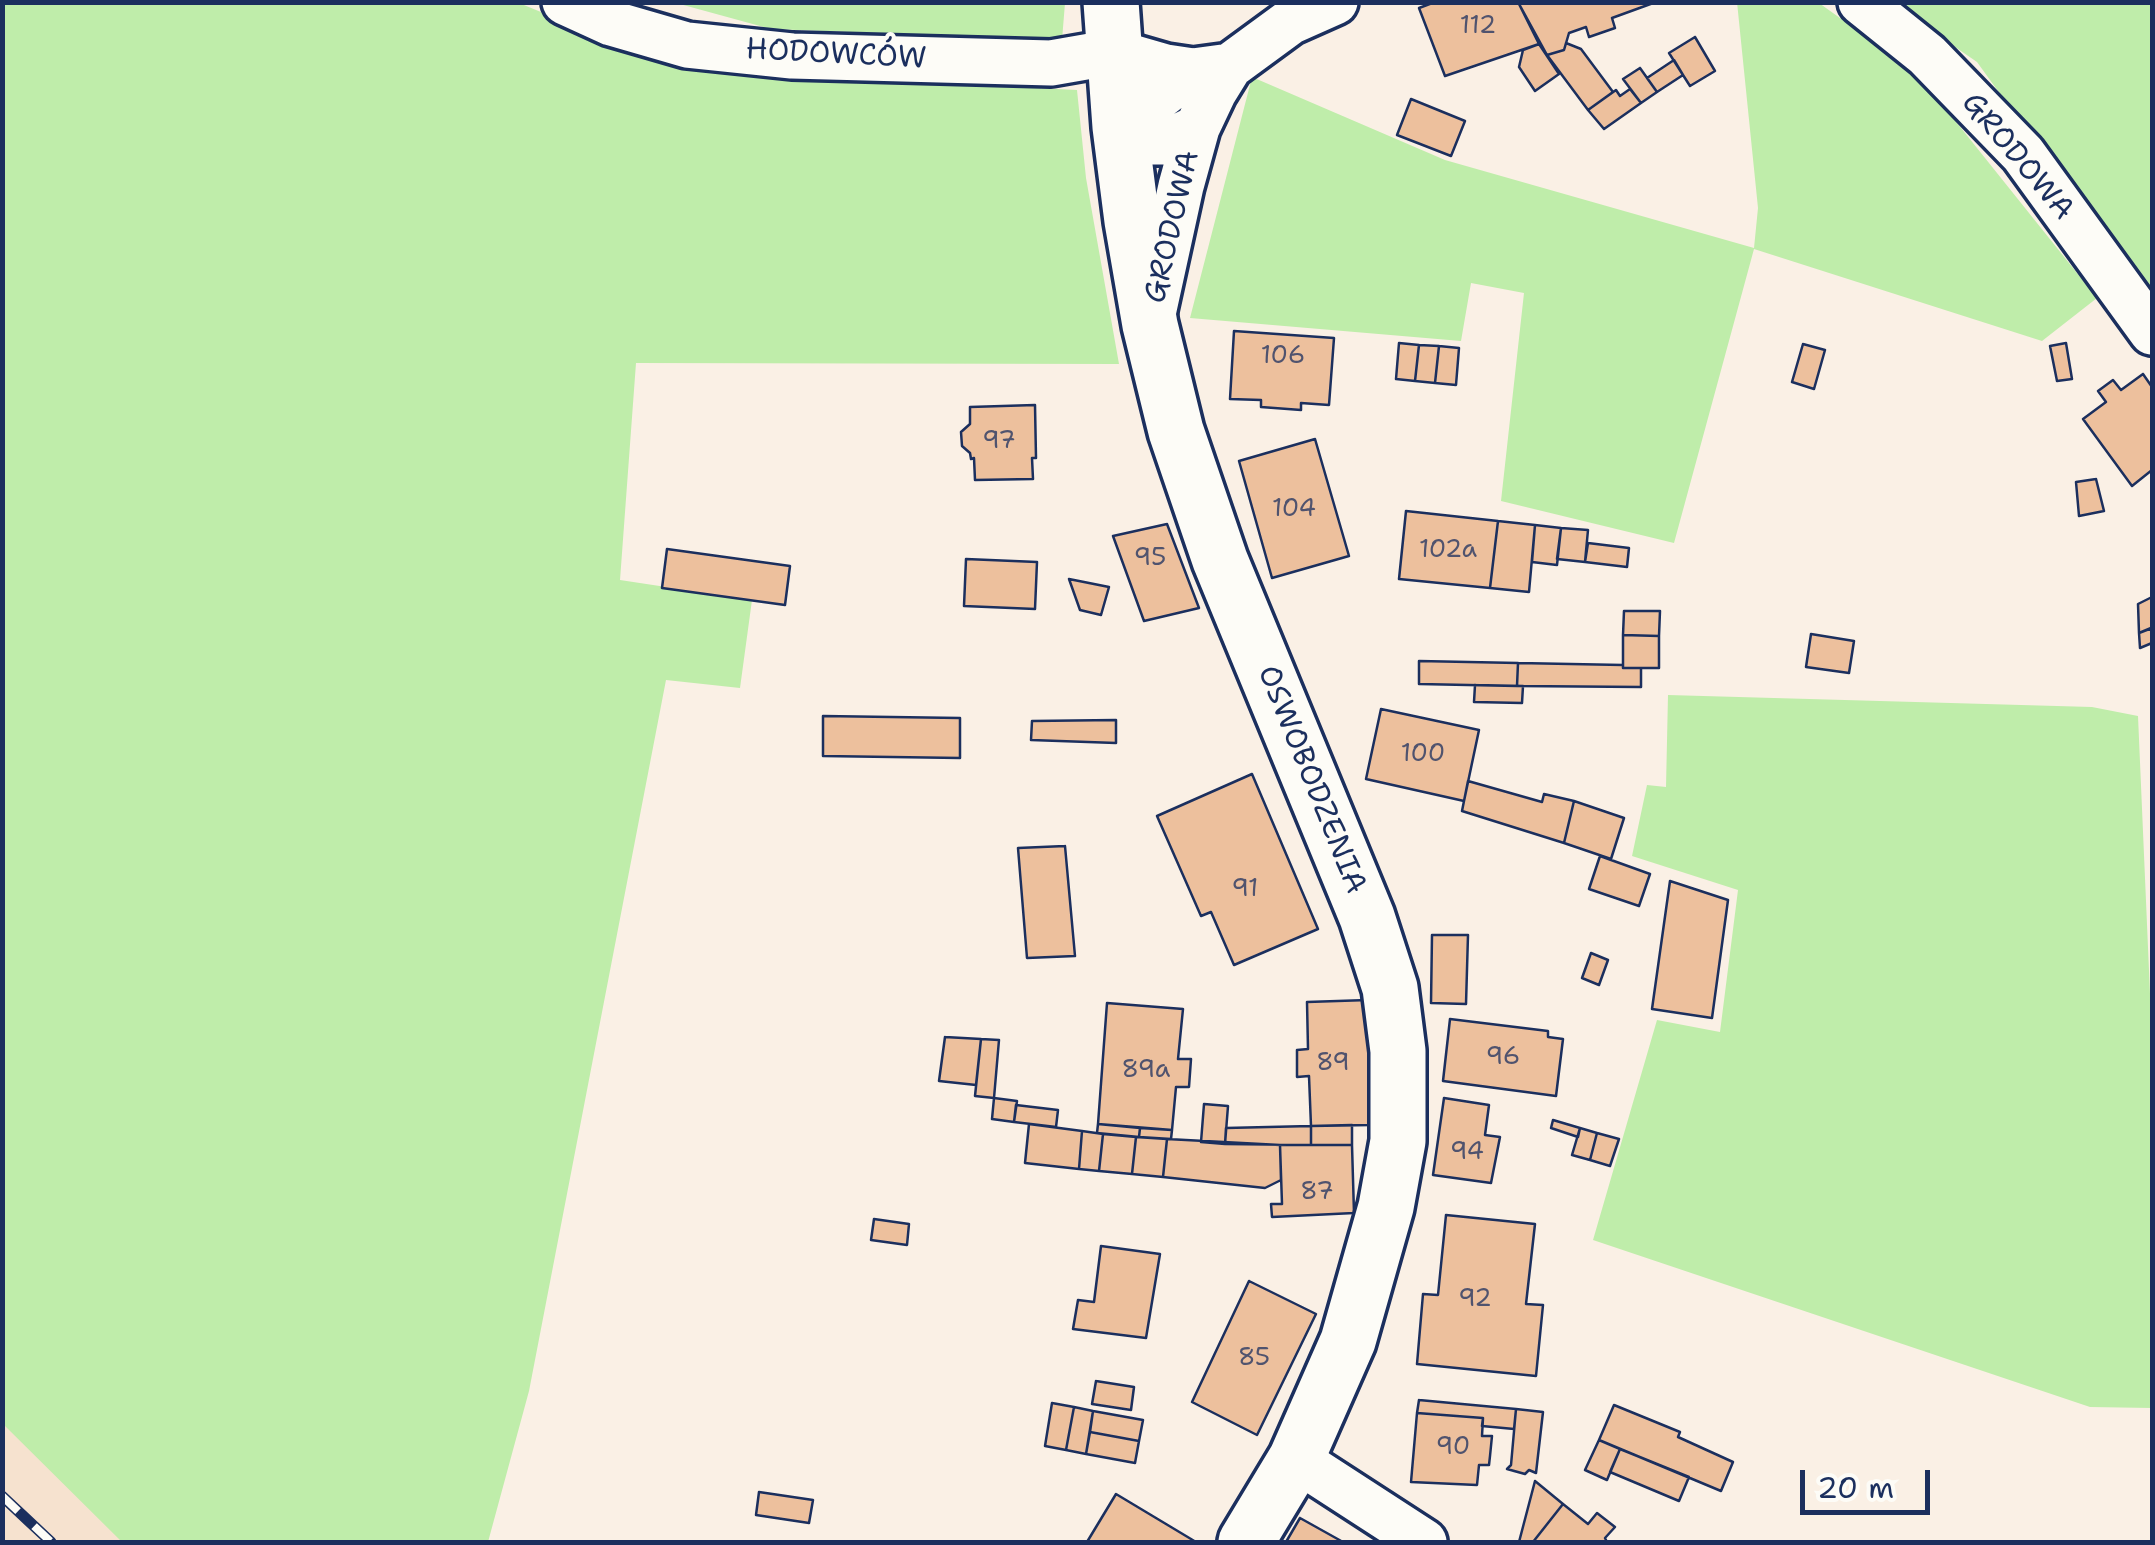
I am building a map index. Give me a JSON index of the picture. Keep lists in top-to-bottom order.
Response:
{
  "streets": {
    "street": ["HODOWCÓW", "GRODOWA", "OSWOBODZENIA"]
  },
  "crossings": [
    ["HODOWCÓW", "OSWOBODZENIA"],
    ["GRODOWA", "OSWOBODZENIA"]
  ],
  "house_numbers": [
    "112",
    "106",
    "97",
    "104",
    "102a",
    "95",
    "100",
    "91",
    "96",
    "89",
    "89a",
    "94",
    "87",
    "92",
    "85",
    "90"
  ],
  "scale_bar": "20 m"
}
